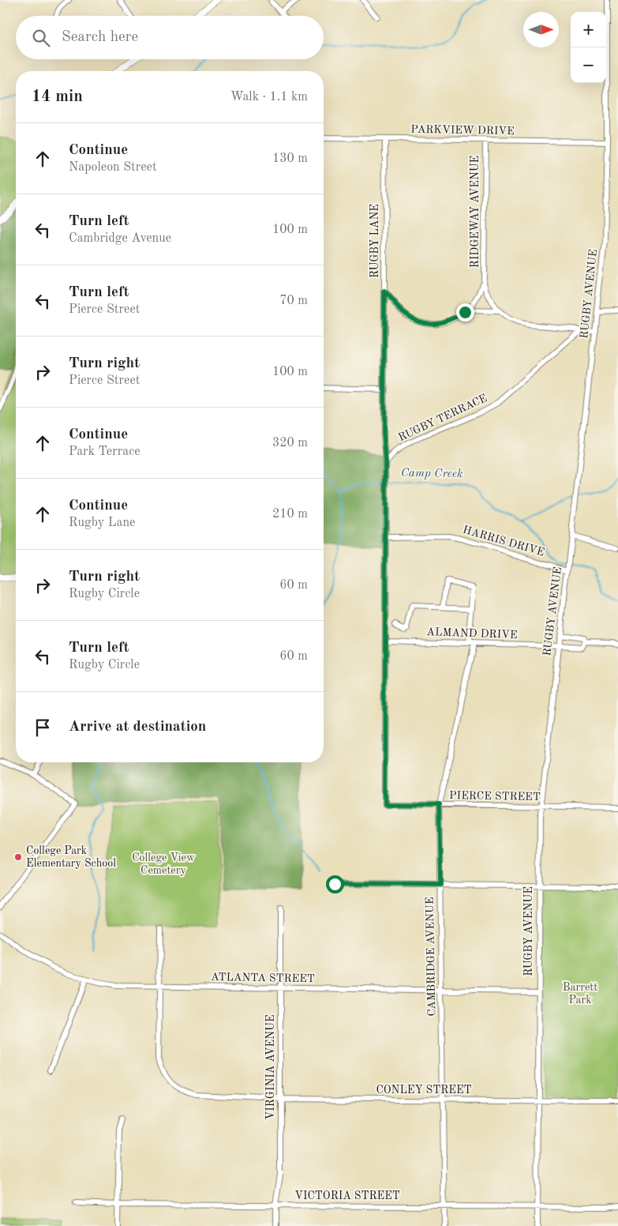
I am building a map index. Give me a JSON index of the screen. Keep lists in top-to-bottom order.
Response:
{
  "streets": {
    "street": [
      "PARKVIEW DRIVE",
      "RIDGEWAY AVENUE",
      "RUGBY LANE",
      "RUGBY AVENUE",
      "RUGBY TERRACE",
      "HARRIS DRIVE",
      "ALMAND DRIVE",
      "PIERCE STREET",
      "CAMBRIDGE AVENUE",
      "ATLANTA STREET",
      "VIRGINIA AVENUE",
      "CONLEY STREET",
      "VICTORIA STREET"
    ]
  },
  "crossings": [
    ["PARKVIEW DRIVE", "RIDGEWAY AVENUE"],
    ["PARKVIEW DRIVE", "RUGBY LANE"],
    ["PARKVIEW DRIVE", "RUGBY AVENUE"],
    ["RUGBY LANE", "RUGBY TERRACE"],
    ["RUGBY LANE", "HARRIS DRIVE"],
    ["RUGBY LANE", "ALMAND DRIVE"],
    ["RUGBY LANE", "PIERCE STREET"],
    ["RUGBY AVENUE", "HARRIS DRIVE"],
    ["RUGBY AVENUE", "ALMAND DRIVE"],
    ["RUGBY AVENUE", "PIERCE STREET"],
    ["RUGBY AVENUE", "ATLANTA STREET"],
    ["RUGBY AVENUE", "CONLEY STREET"],
    ["RUGBY AVENUE", "VICTORIA STREET"],
    ["ALMAND DRIVE", "CAMBRIDGE AVENUE"],
    ["PIERCE STREET", "CAMBRIDGE AVENUE"],
    ["CAMBRIDGE AVENUE", "ATLANTA STREET"],
    ["CAMBRIDGE AVENUE", "CONLEY STREET"],
    ["CAMBRIDGE AVENUE", "VICTORIA STREET"],
    ["ATLANTA STREET", "VIRGINIA AVENUE"],
    ["ATLANTA STREET", "CONLEY STREET"],
    ["VIRGINIA AVENUE", "CONLEY STREET"],
    ["VIRGINIA AVENUE", "VICTORIA STREET"]
  ],
  "water": ["Camp Creek"],
  "parks": ["College View Cemetery", "Barrett Park"],
  "places": ["College Park Elementary School"],
  "north": "right",
  "page": {
    "map_buttons": ["+", "−"],
    "search": "Search here",
    "heading": ["14 min", "Walk · 1.1 km"],
    "list": [
      ["Continue", "Napoleon Street", "130 m"],
      ["Turn left", "Cambridge Avenue", "100 m"],
      ["Turn left", "Pierce Street", "70 m"],
      ["Turn right", "Pierce Street", "100 m"],
      ["Continue", "Park Terrace", "320 m"],
      ["Continue", "Rugby Lane", "210 m"],
      ["Turn right", "Rugby Circle", "60 m"],
      ["Turn left", "Rugby Circle", "60 m"],
      "Arrive at destination"
    ]
  }
}
